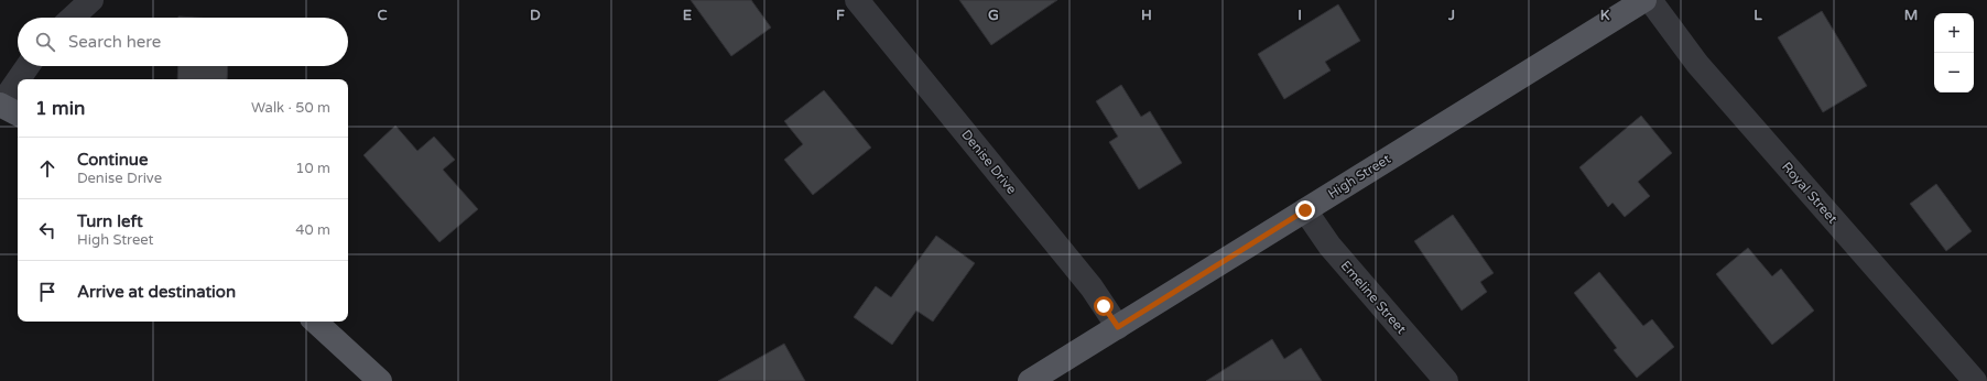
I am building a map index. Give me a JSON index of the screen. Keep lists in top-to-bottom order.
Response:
{
  "streets": {
    "main road": ["High Street"],
    "street": ["Denise Drive", "Royal Street", "Emeline Street"]
  },
  "crossings": [
    ["Denise Drive", "High Street"],
    ["High Street", "Emeline Street"]
  ],
  "page": {
    "map_buttons": ["+", "−"],
    "search": "Search here",
    "heading": ["1 min", "Walk · 50 m"],
    "list": [
      ["Continue", "Denise Drive", "10 m"],
      ["Turn left", "High Street", "40 m"],
      "Arrive at destination"
    ]
  },
  "grid": {
    "columns": [
      "C",
      "D",
      "E",
      "F",
      "G",
      "H",
      "I",
      "J",
      "K",
      "L",
      "M"
    ]
  }
}
